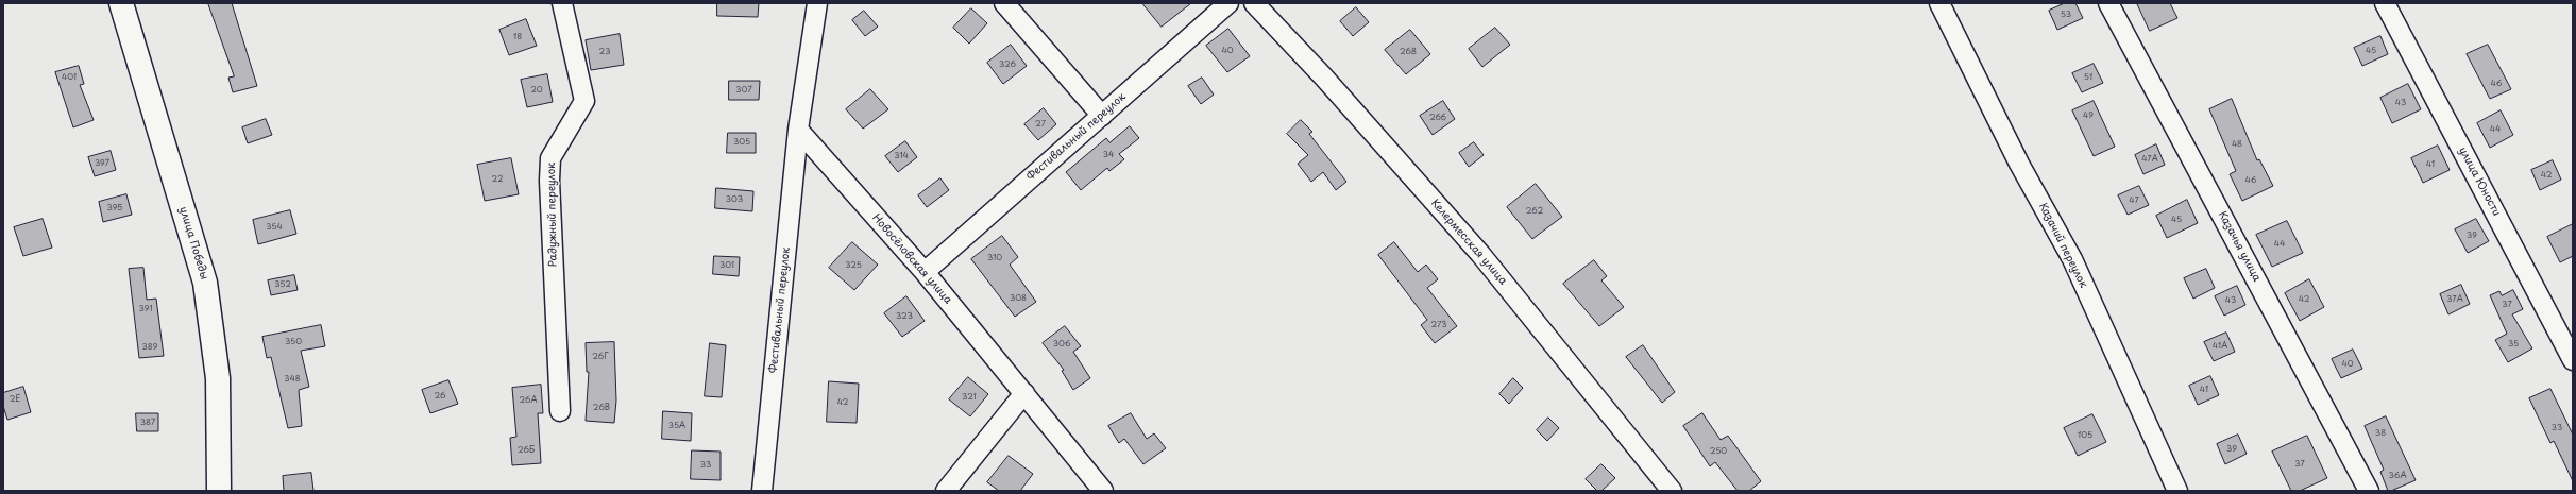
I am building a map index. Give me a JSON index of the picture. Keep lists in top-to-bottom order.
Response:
{
  "streets": {
    "street": [
      "Фестивальный переулок",
      "улица Юности",
      "Радужный переулок",
      "Келермесская улица",
      "улица Победы",
      "Казачий переулок",
      "Казачья улица",
      "Новосёловская улица"
    ]
  },
  "crossings": [
    ["Фестивальный переулок", "Новосёловская улица"]
  ],
  "house_numbers": [
    "53",
    "18",
    "40",
    "45",
    "23",
    "268",
    "326",
    "401",
    "51",
    "46",
    "20",
    "307",
    "43",
    "49",
    "266",
    "27",
    "44",
    "305",
    "48",
    "34",
    "314",
    "47А",
    "397",
    "41",
    "42",
    "22",
    "46",
    "303",
    "47",
    "395",
    "262",
    "45",
    "354",
    "39",
    "44",
    "310",
    "301",
    "325",
    "352",
    "308",
    "42",
    "37А",
    "43",
    "37",
    "391",
    "323",
    "273",
    "350",
    "306",
    "35",
    "41А",
    "389",
    "26Г",
    "40",
    "348",
    "41",
    "26",
    "321",
    "2Е",
    "26А",
    "42",
    "26В",
    "387",
    "35А",
    "33",
    "38",
    "105",
    "39",
    "26Б",
    "250",
    "37",
    "33",
    "36А"
  ]
}
